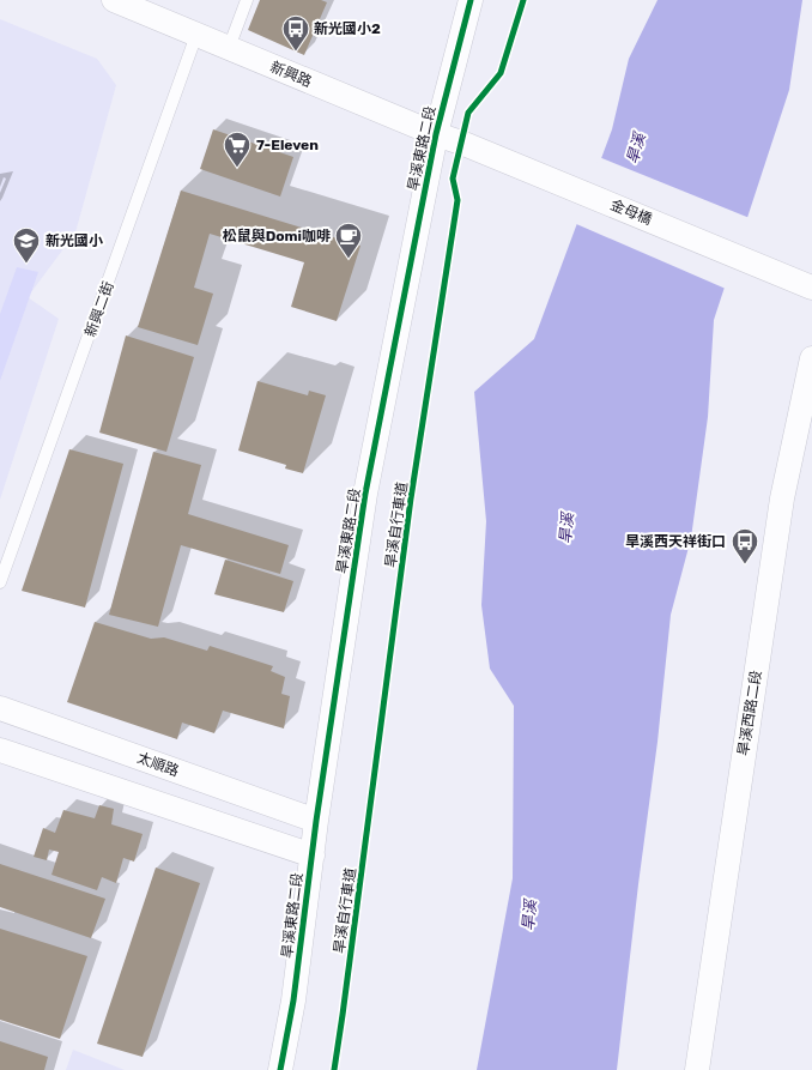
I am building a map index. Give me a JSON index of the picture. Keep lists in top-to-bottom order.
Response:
{
  "streets": {
    "street": [
      "新興路",
      "旱溪東路二段",
      "金母橋",
      "旱溪西路二段",
      "太順路"
    ],
    "lane": ["新興二街"],
    "cycle path": ["旱溪自行車道"]
  },
  "crossings": [
    ["新興路", "旱溪東路二段"],
    ["新興路", "金母橋"],
    ["新興路", "新興二街"],
    ["旱溪東路二段", "太順路"]
  ],
  "water": ["旱溪"],
  "places": {
    "bus stop": ["新光國小2", "旱溪西天祥街口"],
    "supermarket": ["7-Eleven"],
    "cafe": ["松鼠與Domi咖啡"],
    "school or university": ["新光國小"]
  }
}
